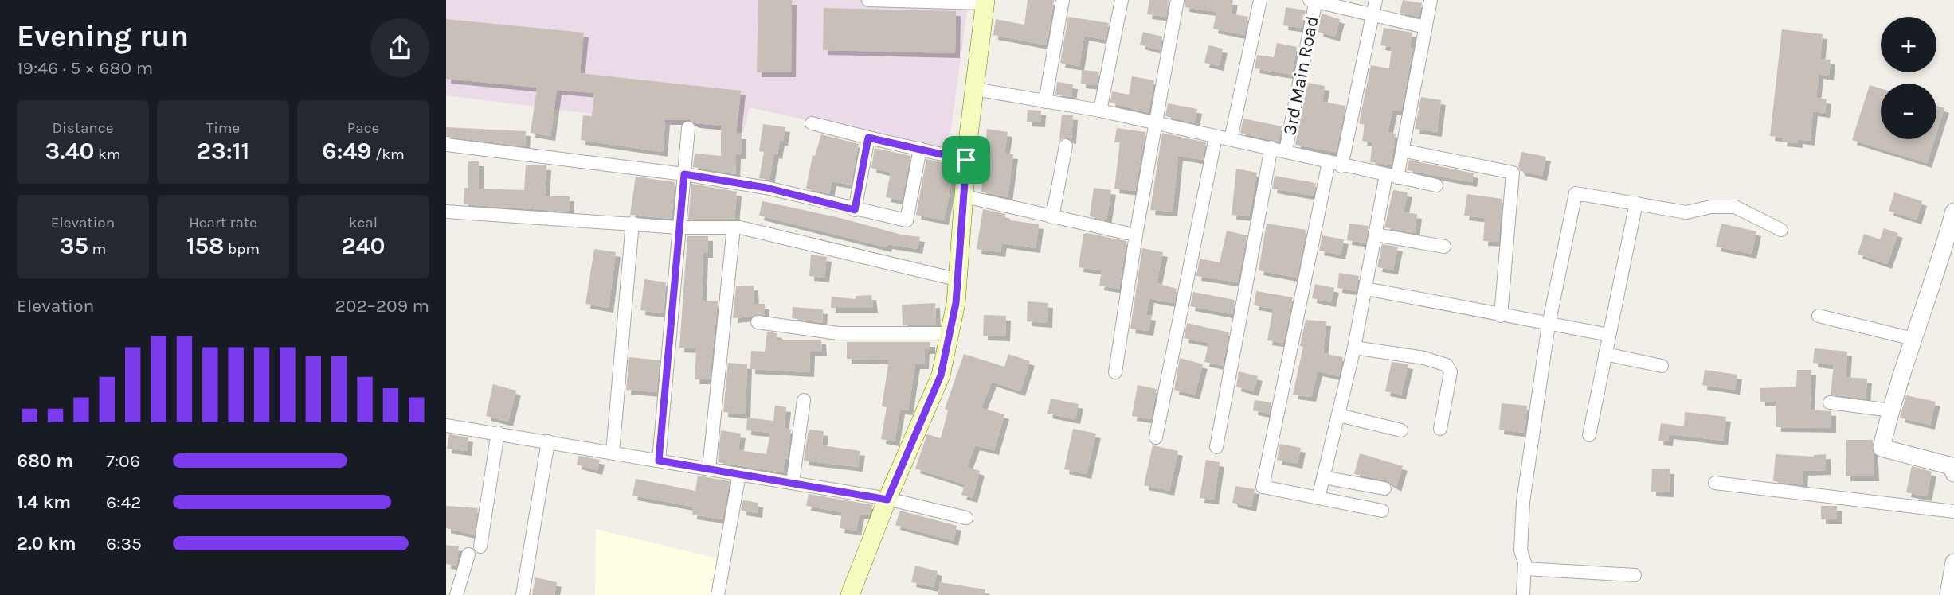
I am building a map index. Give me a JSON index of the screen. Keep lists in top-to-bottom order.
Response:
{
  "streets": {
    "street": ["3rd Main Road"]
  },
  "page": {
    "heading": ["Evening run", "19:46 · 5 × 680 m"],
    "map_buttons": ["+", "−"],
    "stats": [
      ["Distance", "3.40 km"],
      ["Time", "23:11"],
      ["Pace", "6:49 /km"],
      ["Elevation", "35 m"],
      ["Heart rate", "158 bpm"],
      ["kcal", "240"]
    ],
    "chart": ["Elevation", "202–209 m"],
    "list": [
      {
        "name": "680 m",
        "note": "7:06"
      },
      {
        "name": "1.4 km",
        "note": "6:42"
      },
      {
        "name": "2.0 km",
        "note": "6:35"
      }
    ]
  }
}
